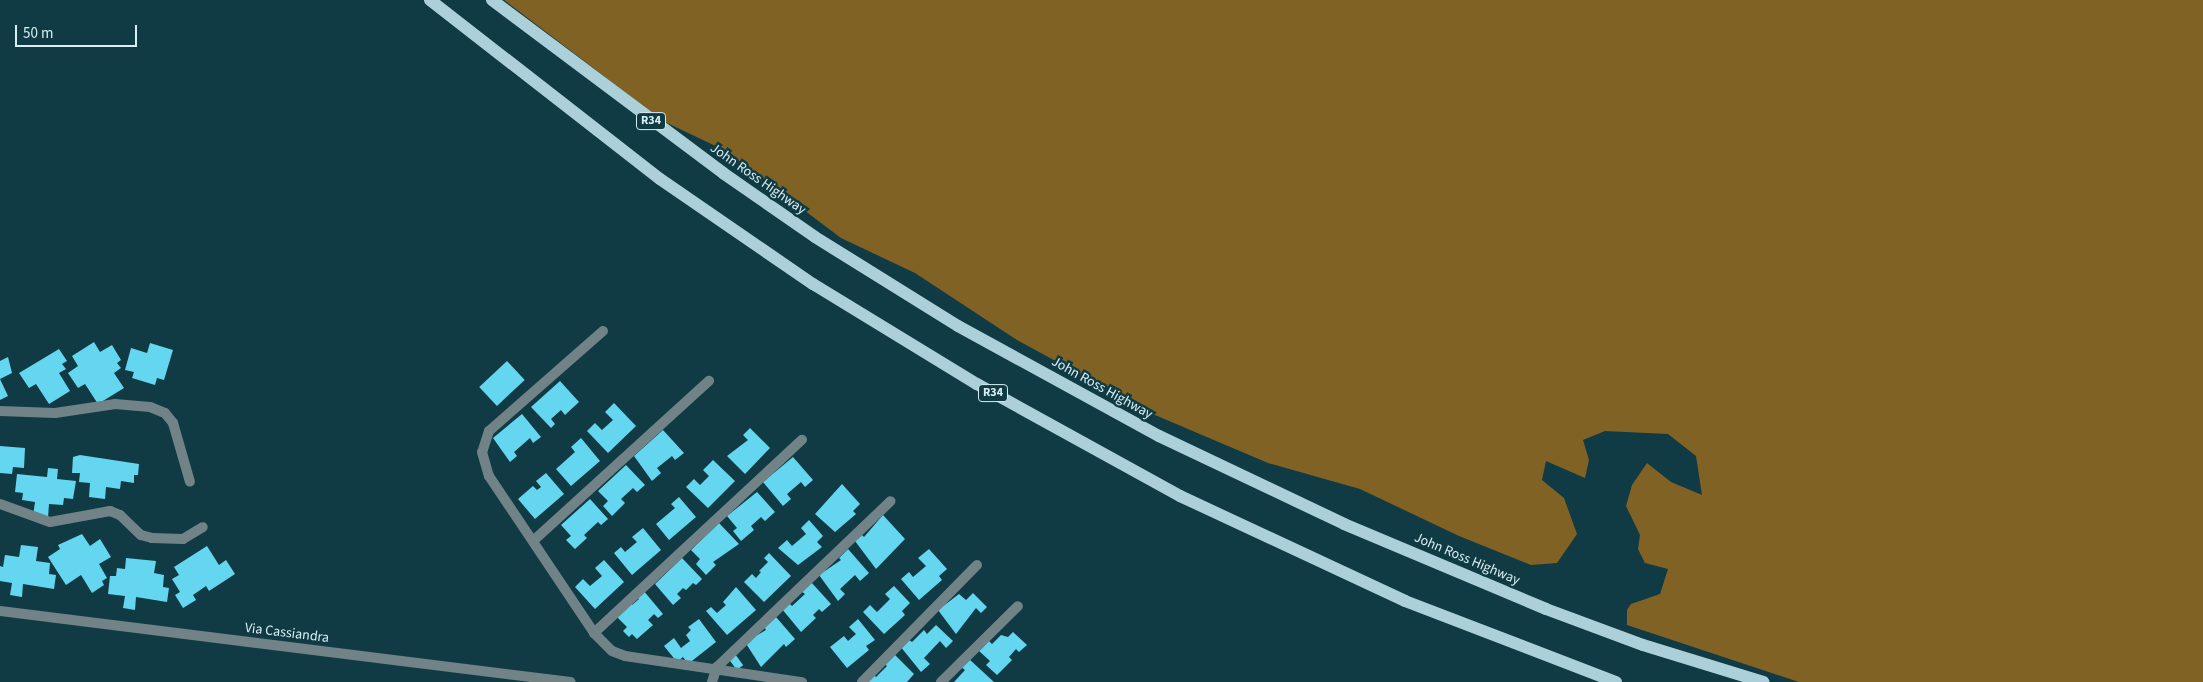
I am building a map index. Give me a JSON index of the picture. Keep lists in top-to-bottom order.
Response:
{
  "streets": {
    "main road": ["R34", "John Ross Highway"],
    "street": ["Via Cassiandra"]
  },
  "scale_bar": "50 m"
}
